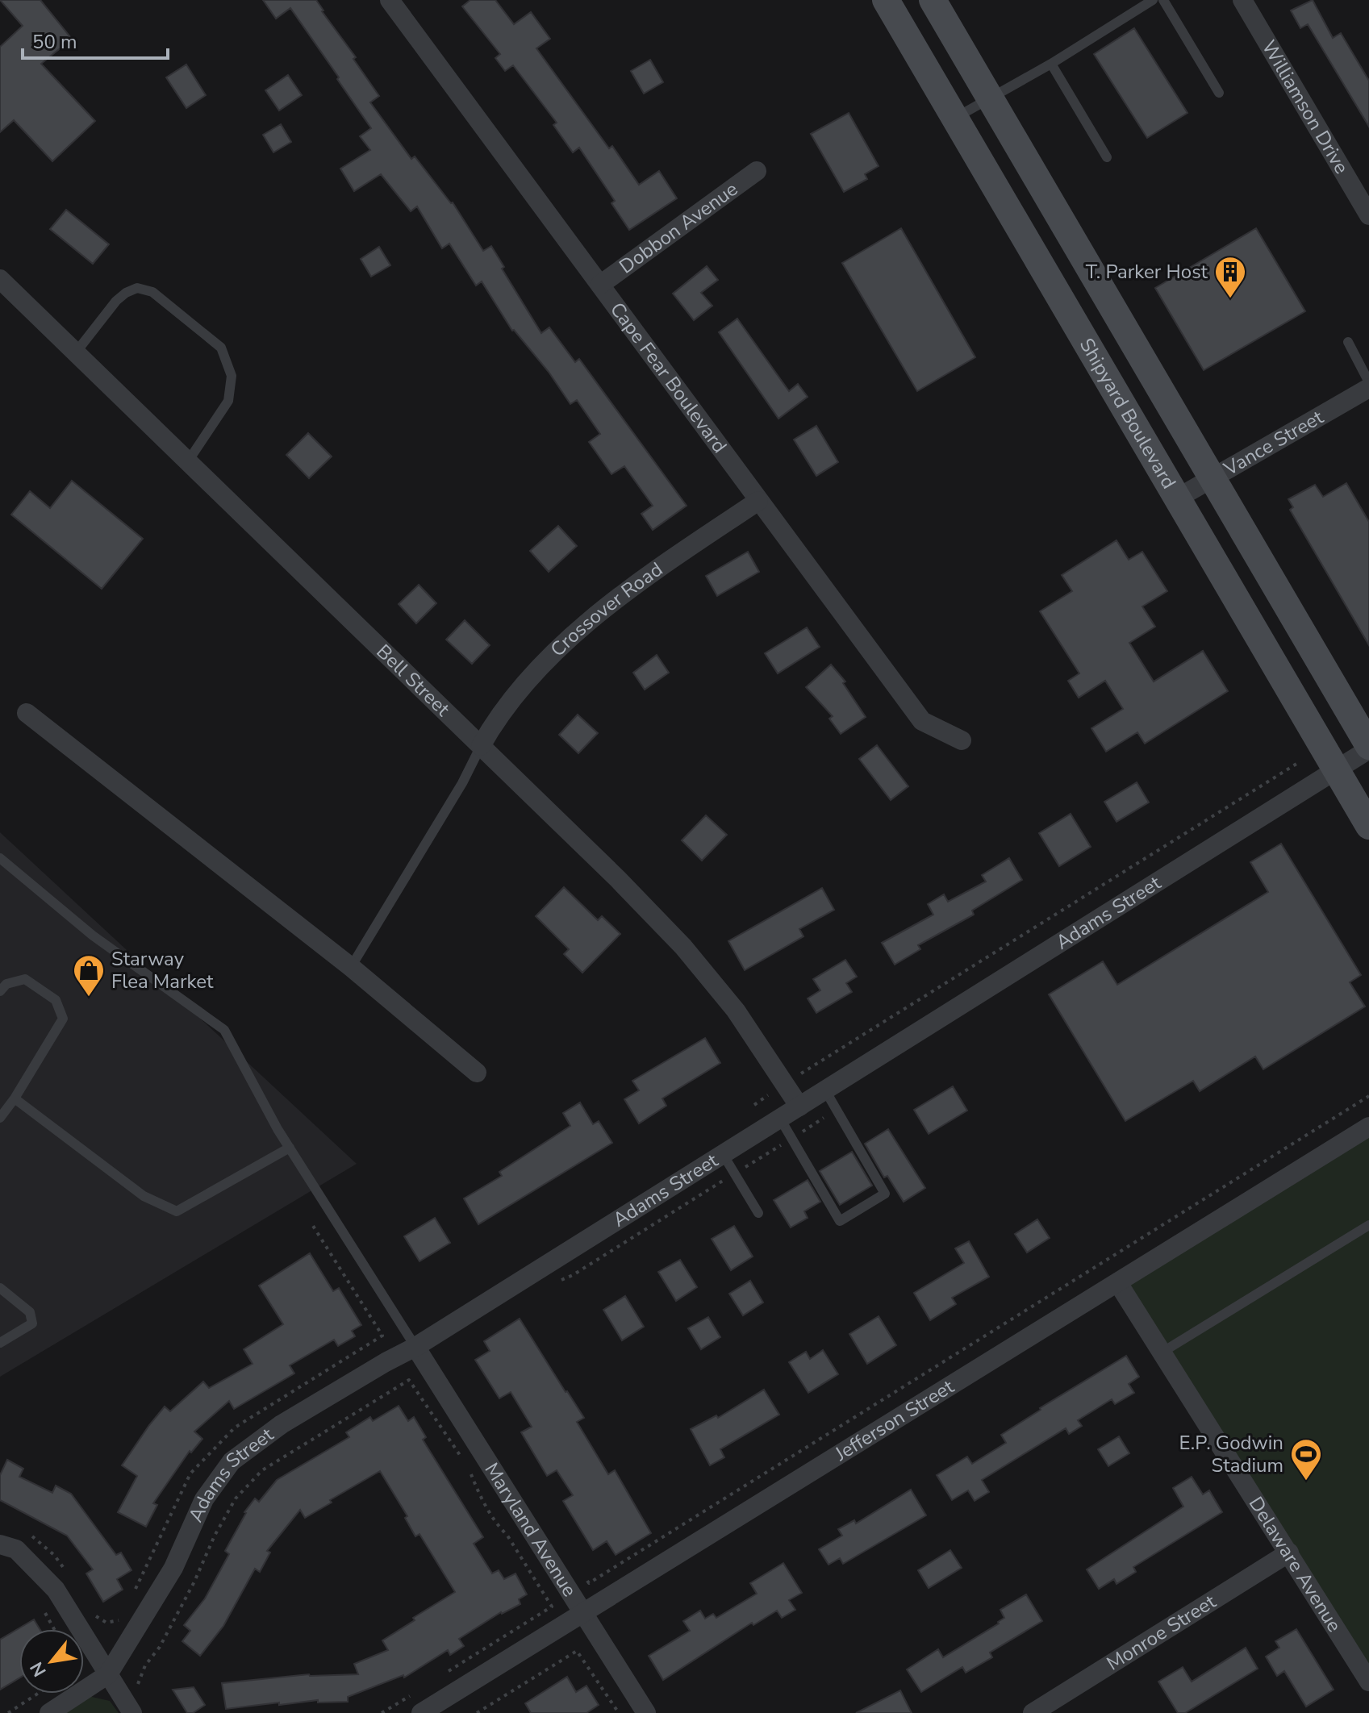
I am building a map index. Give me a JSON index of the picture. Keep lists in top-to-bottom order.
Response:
{
  "streets": {
    "main road": ["Shipyard Boulevard"],
    "street": [
      "Williamson Drive",
      "Dobbon Avenue",
      "Cape Fear Boulevard",
      "Vance Street",
      "Crossover Road",
      "Bell Street",
      "Adams Street",
      "Jefferson Street",
      "Maryland Avenue",
      "Delaware Avenue",
      "Monroe Street"
    ]
  },
  "crossings": [
    ["Dobbon Avenue", "Cape Fear Boulevard"],
    ["Cape Fear Boulevard", "Crossover Road"],
    ["Shipyard Boulevard", "Vance Street"],
    ["Shipyard Boulevard", "Adams Street"],
    ["Crossover Road", "Bell Street"],
    ["Bell Street", "Adams Street"],
    ["Adams Street", "Maryland Avenue"],
    ["Jefferson Street", "Maryland Avenue"],
    ["Jefferson Street", "Delaware Avenue"],
    ["Delaware Avenue", "Monroe Street"]
  ],
  "places": {
    "building": ["T. Parker Host"],
    "shop": ["Starway Flea Market"],
    "sports": ["E.P. Godwin Stadium"]
  },
  "scale_bar": "50 m",
  "north": "bottom left"
}
